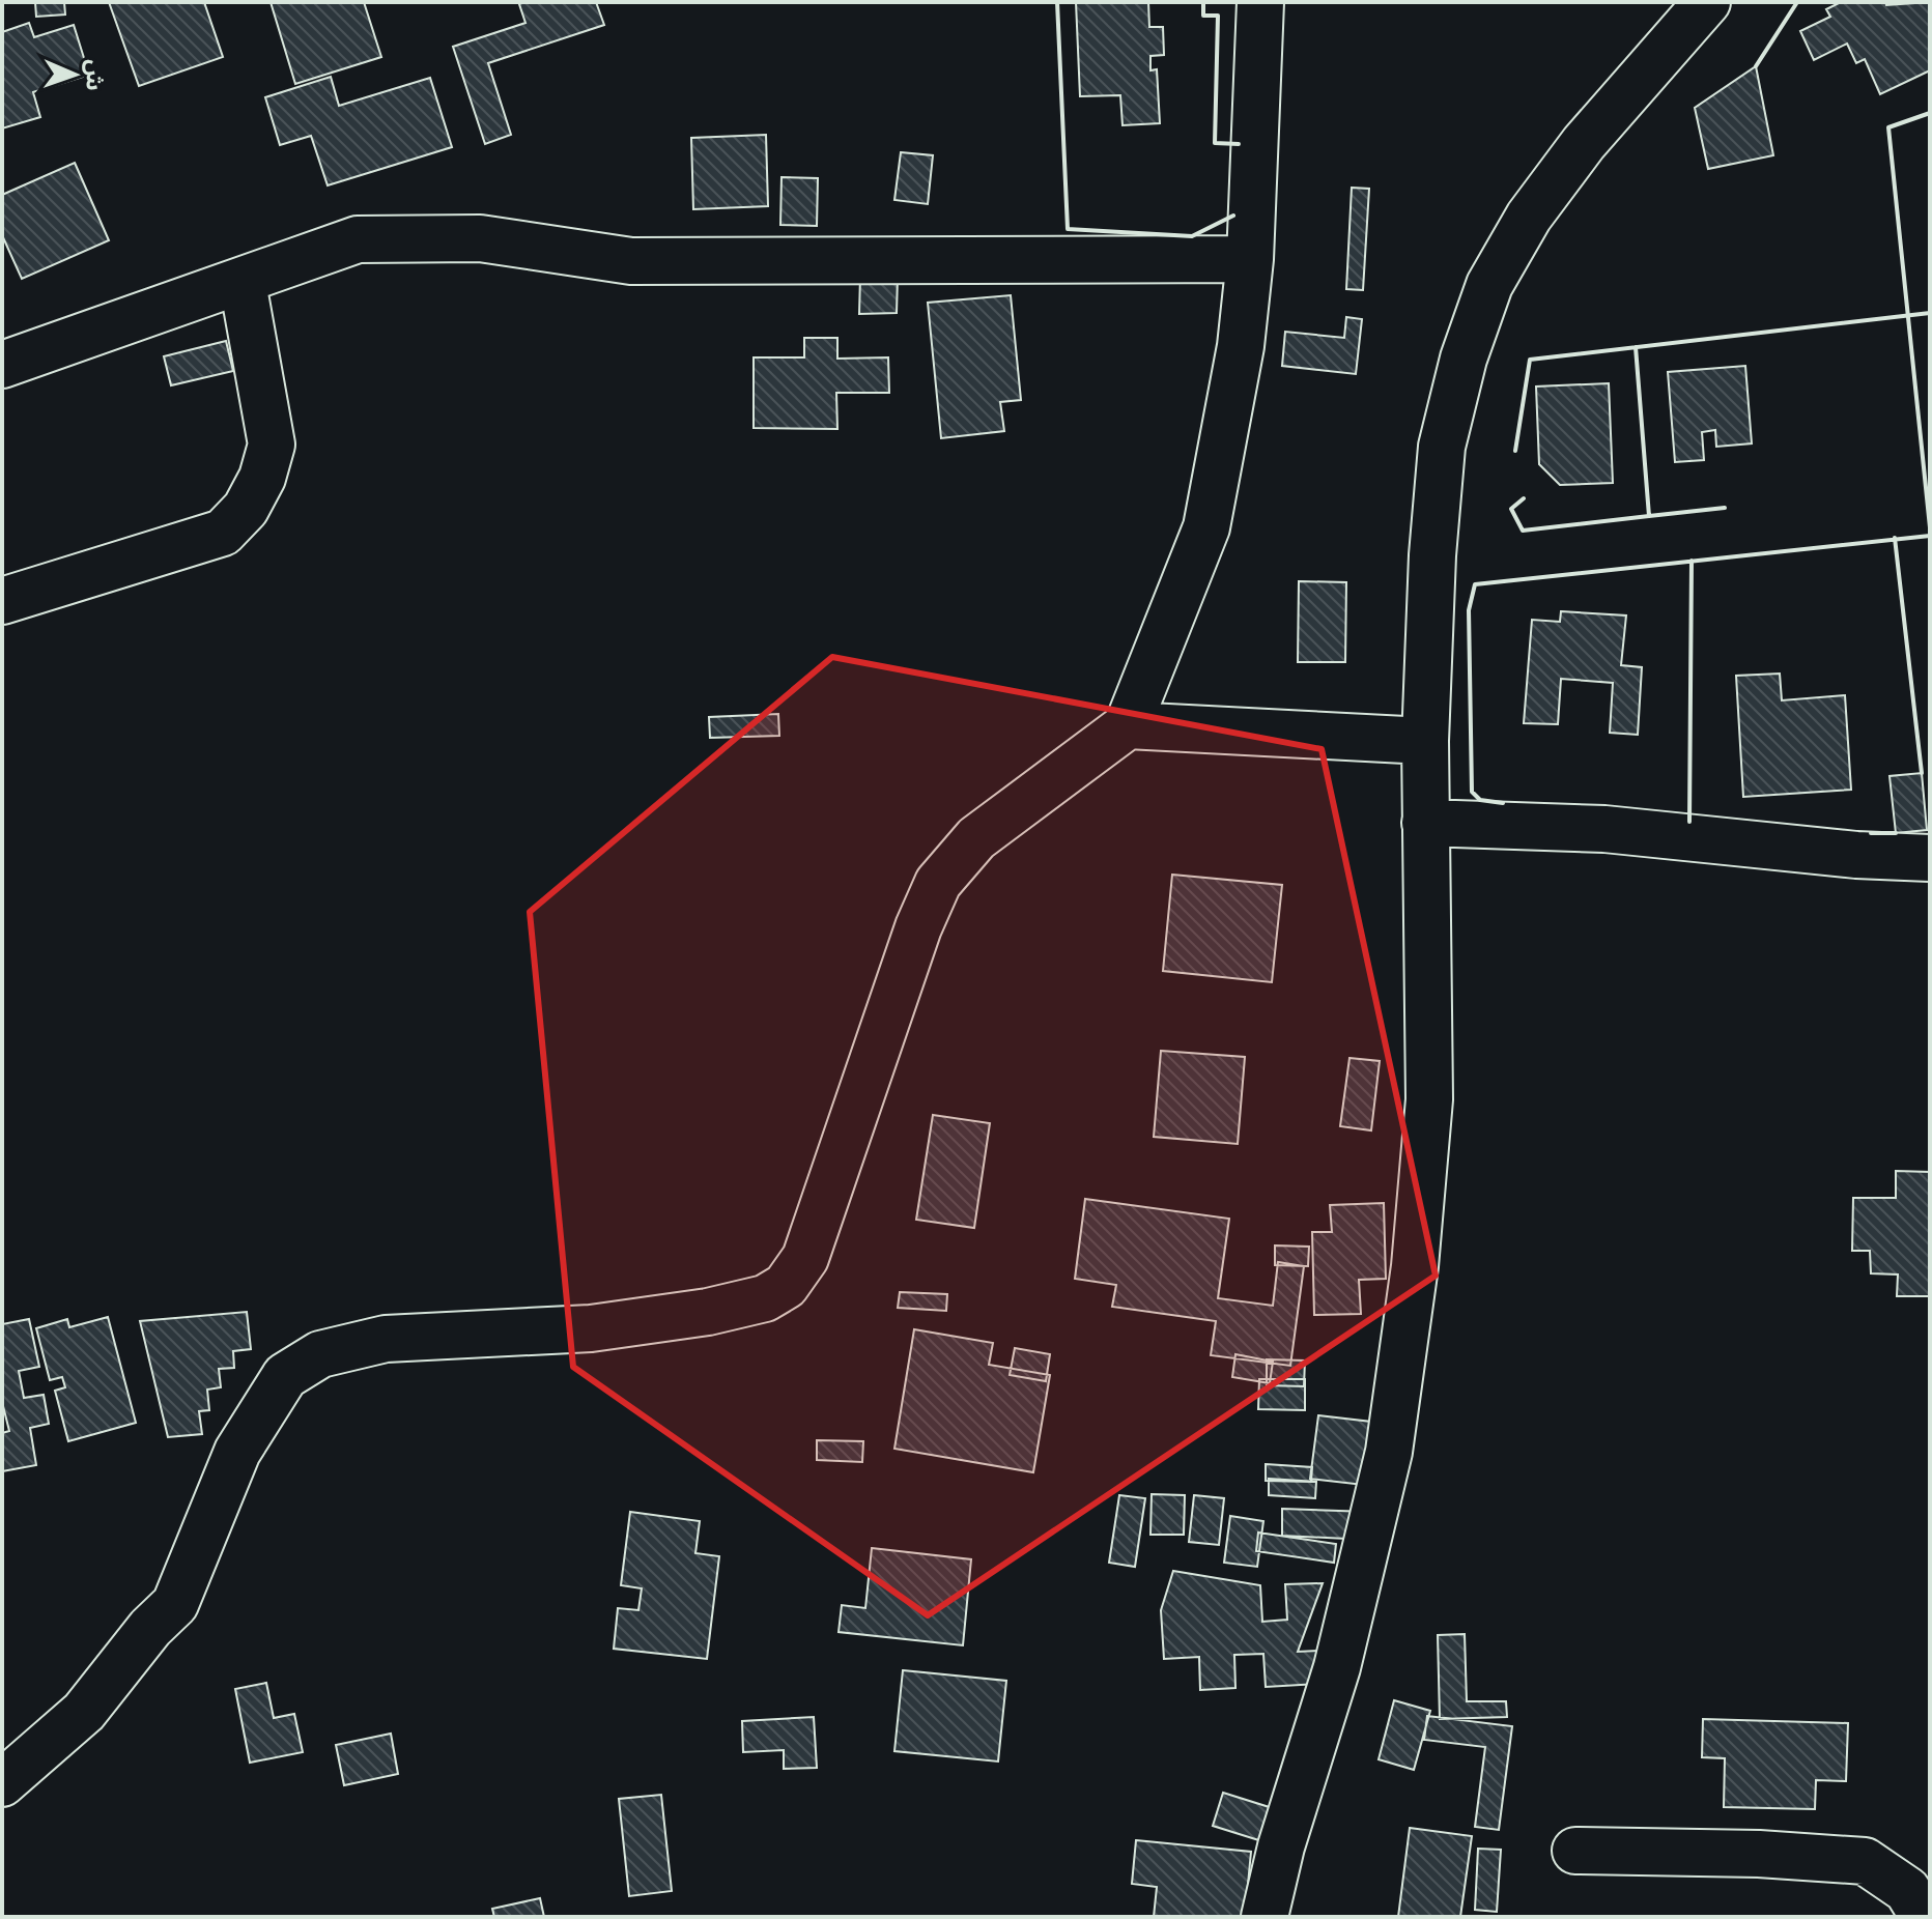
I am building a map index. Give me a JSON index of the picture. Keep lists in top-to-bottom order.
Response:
{
  "north": "right"
}
